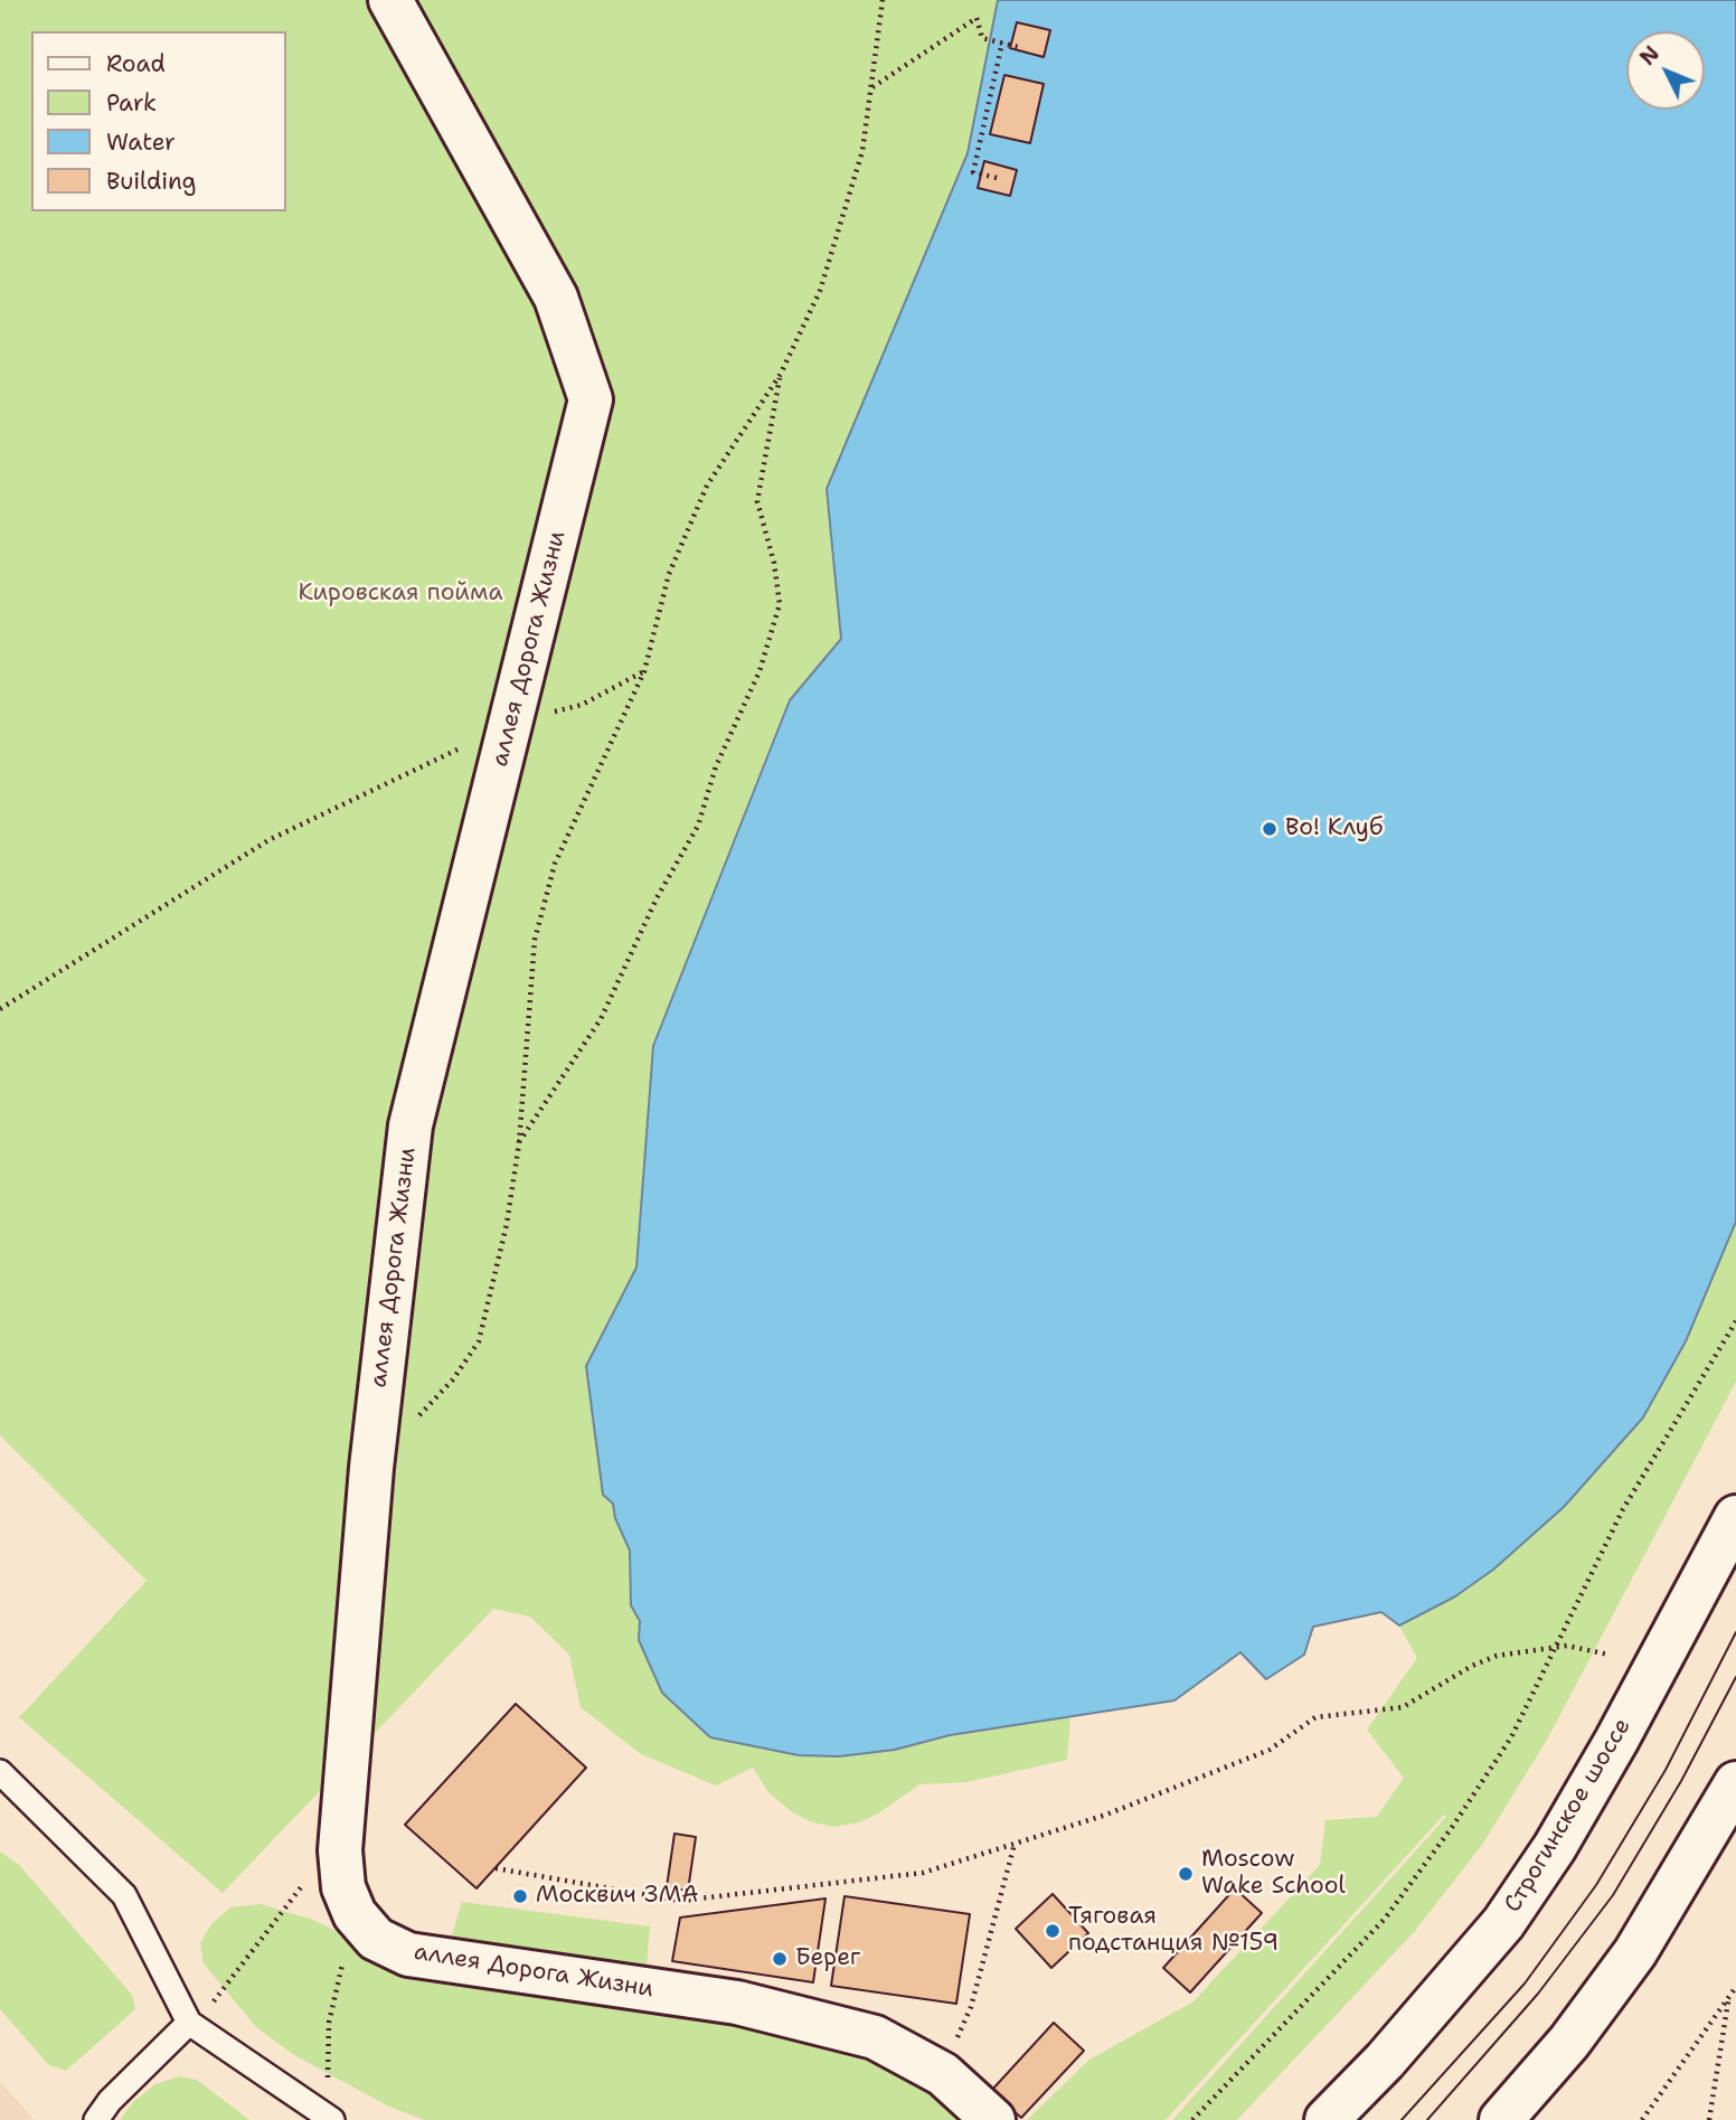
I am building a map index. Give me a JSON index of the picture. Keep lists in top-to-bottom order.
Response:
{
  "streets": {
    "street": ["аллея Дорога Жизни", "Строгинское шоссе"]
  },
  "parks": ["Кировская пойма"],
  "places": [
    "Во! Клуб",
    "Moscow Wake School",
    "Москвич ЗМА",
    "Тяговая подстанция №159",
    "Берег"
  ],
  "legend": [
    "Road",
    "Park",
    "Water",
    "Building"
  ],
  "north": "top left"
}
